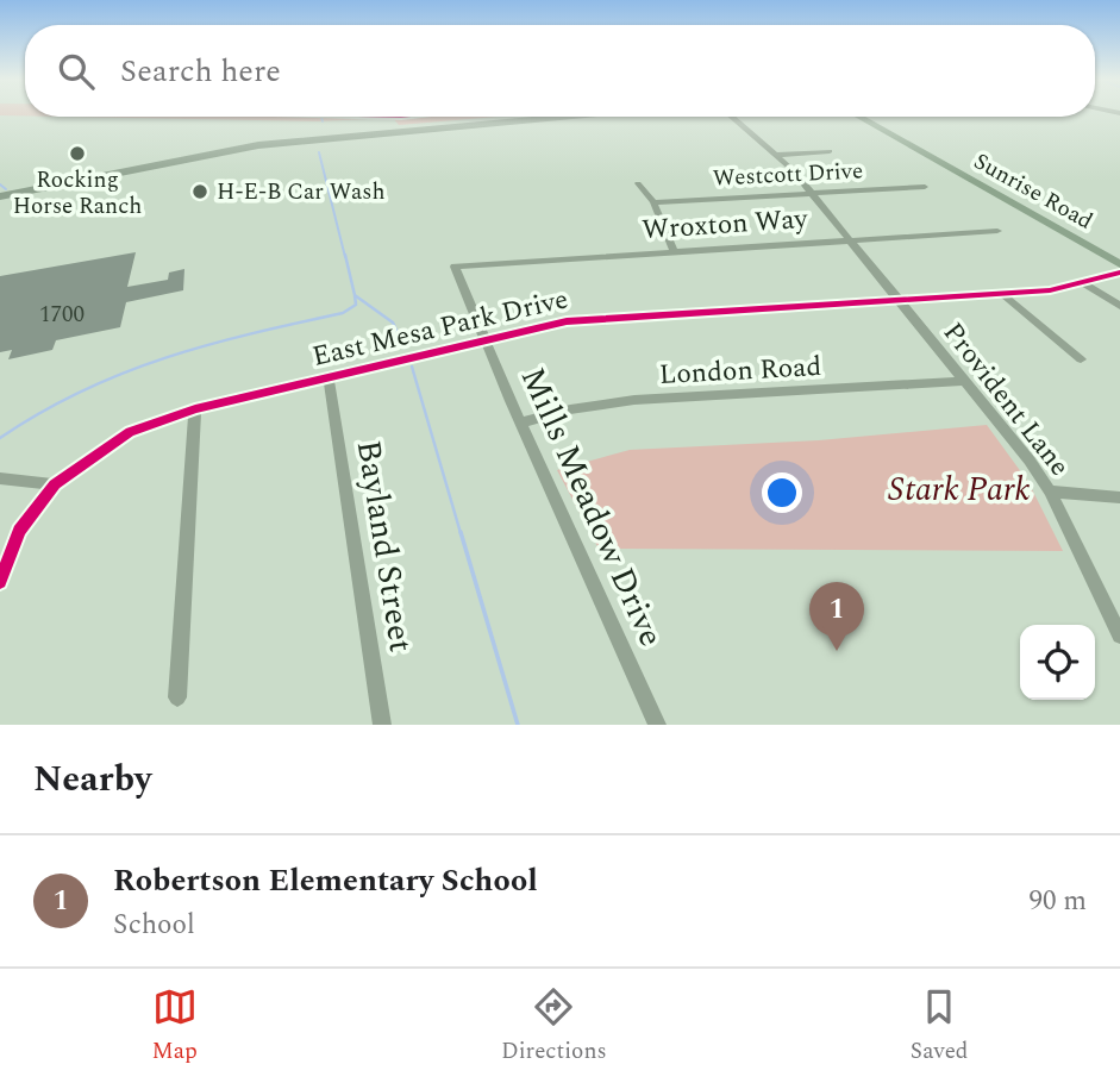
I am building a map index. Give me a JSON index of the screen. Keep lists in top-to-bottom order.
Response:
{
  "streets": {
    "main road": ["Sunrise Road"],
    "street": [
      "Westcott Drive",
      "Wroxton Way",
      "East Mesa Park Drive",
      "London Road",
      "Provident Lane",
      "Mills Meadow Drive",
      "Bayland Street"
    ]
  },
  "crossings": [
    ["Westcott Drive", "Provident Lane"],
    ["Wroxton Way", "Provident Lane"],
    ["Wroxton Way", "Mills Meadow Drive"],
    ["East Mesa Park Drive", "Provident Lane"],
    ["East Mesa Park Drive", "Mills Meadow Drive"],
    ["East Mesa Park Drive", "Bayland Street"],
    ["London Road", "Provident Lane"],
    ["London Road", "Mills Meadow Drive"]
  ],
  "parks": ["Stark Park"],
  "places": ["Rocking Horse Ranch", "H-E-B Car Wash"],
  "house_numbers": ["1700"],
  "page": {
    "search": "Search here",
    "pins": "1",
    "heading": "Nearby",
    "list": [
      {
        "mark": "1",
        "name": "Robertson Elementary School",
        "note": "School",
        "value": "90 m"
      }
    ],
    "nav": ["Map", "Directions", "Saved"]
  }
}
